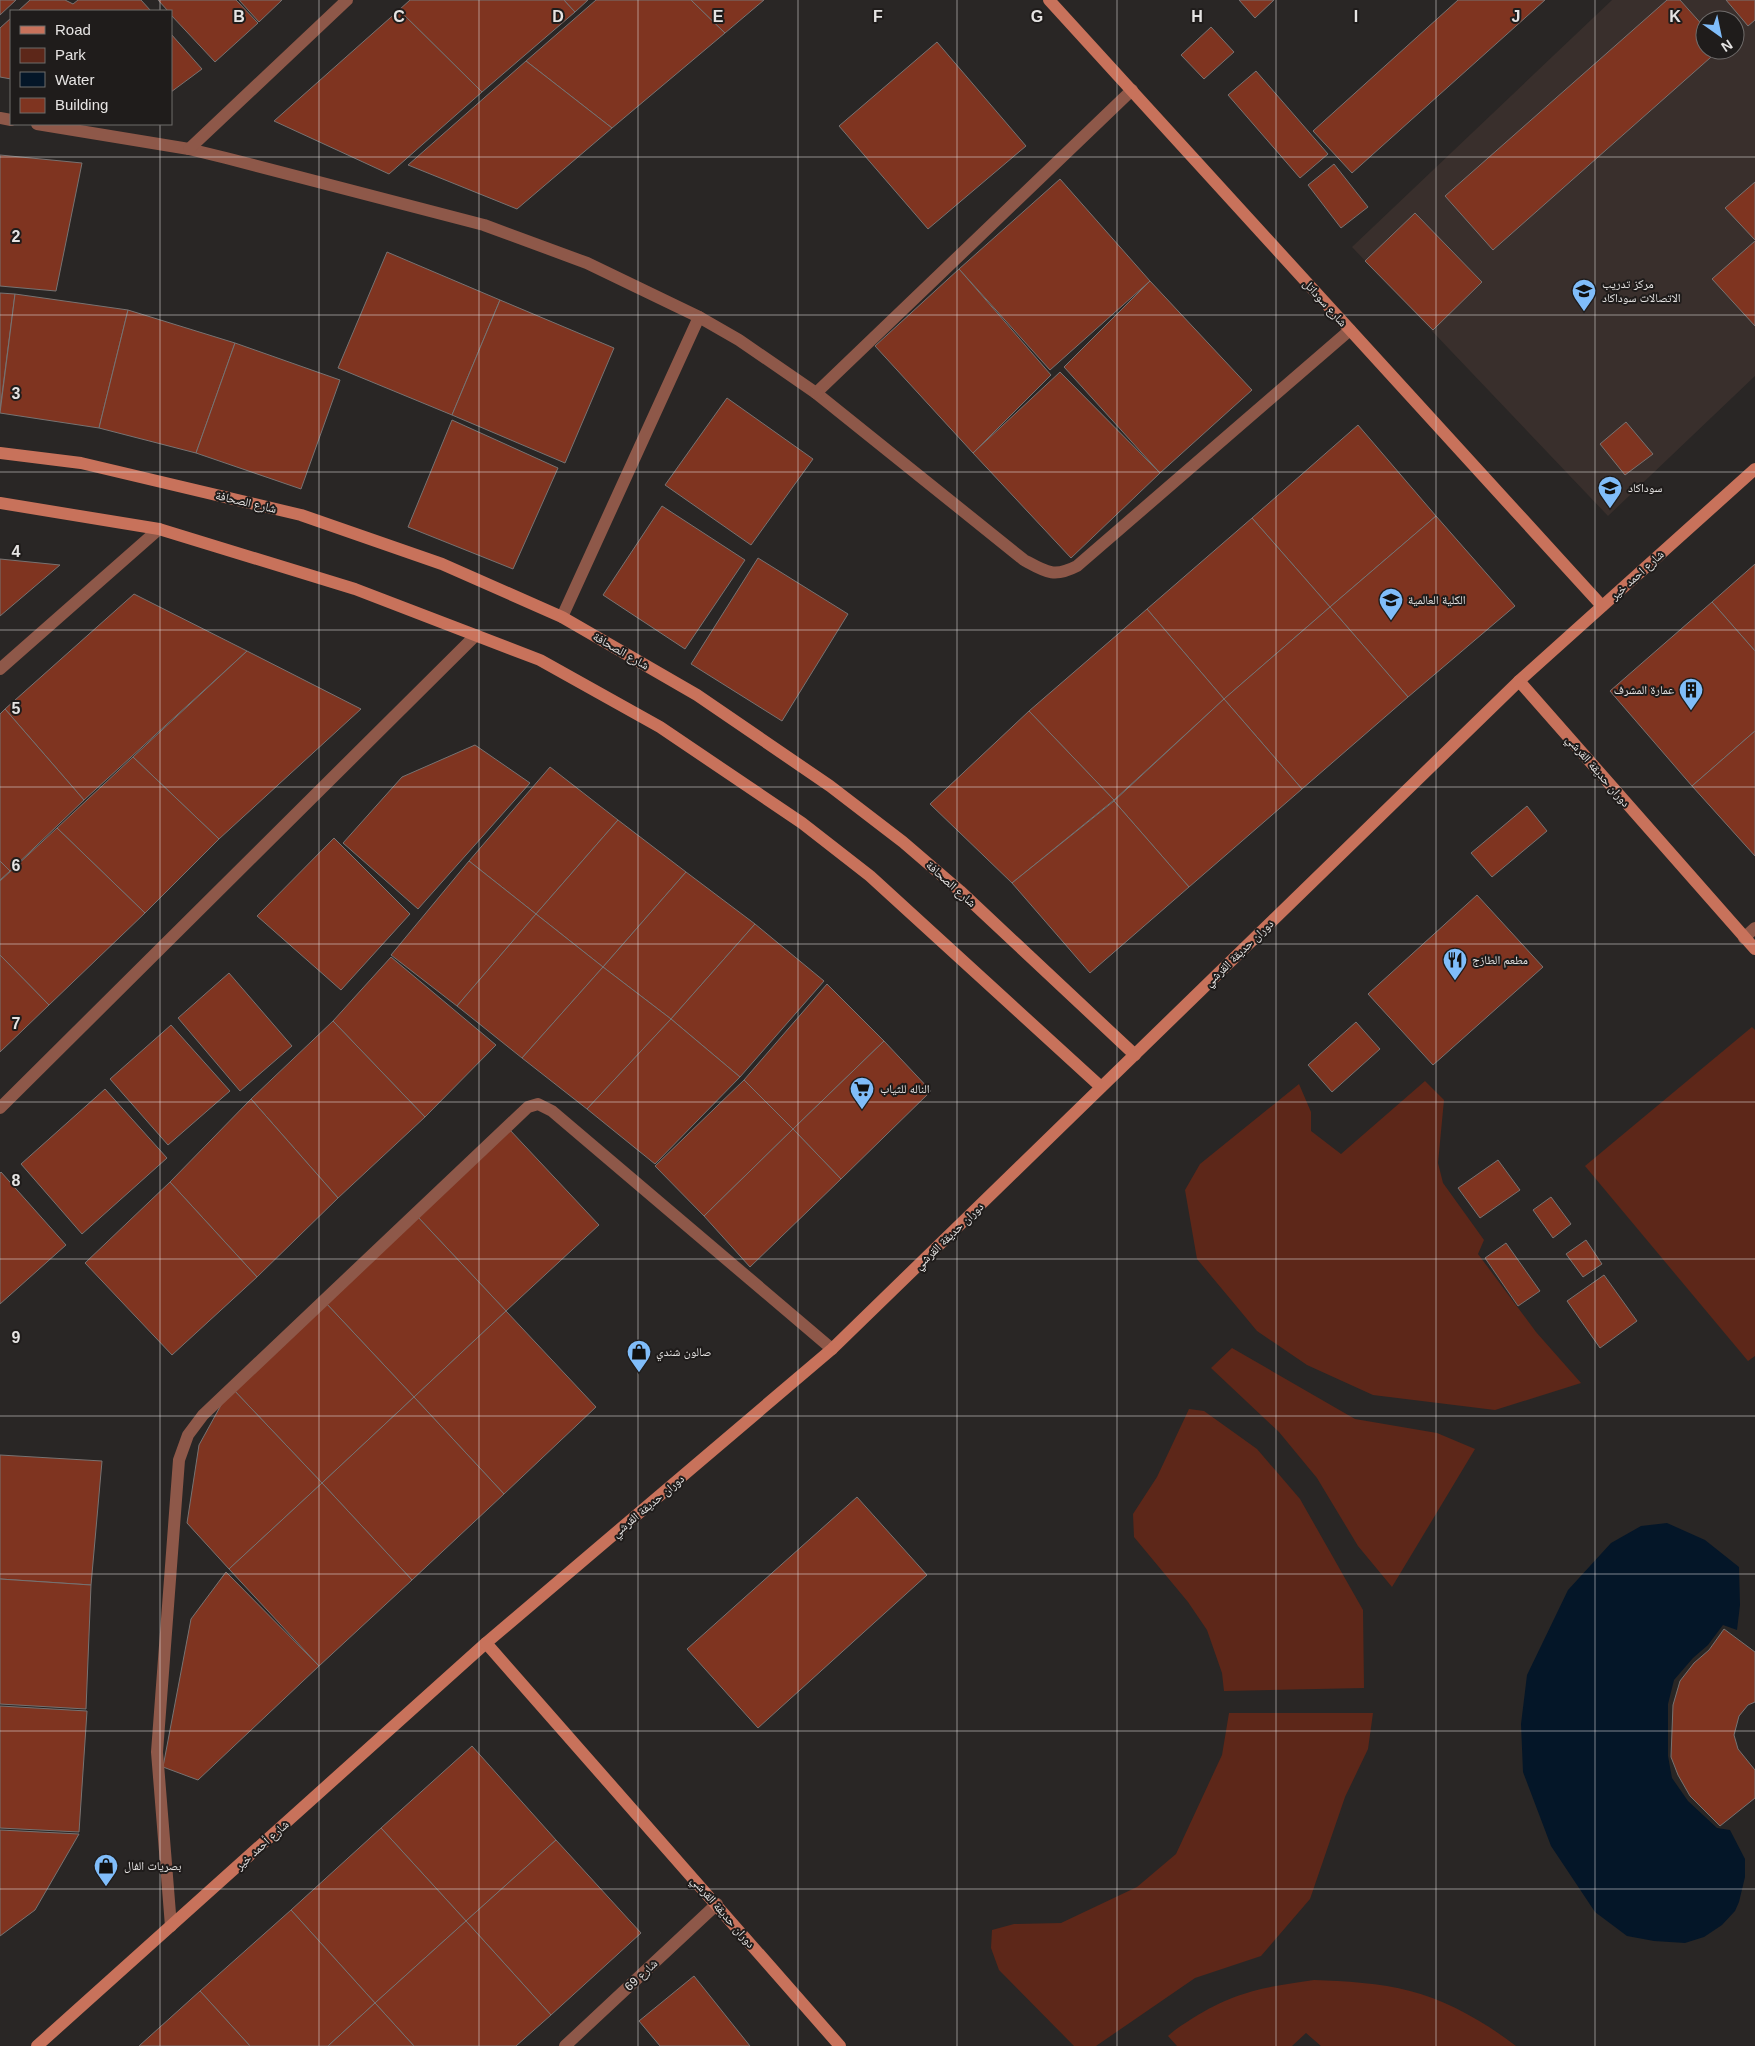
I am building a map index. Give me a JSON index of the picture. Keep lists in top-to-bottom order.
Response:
{
  "streets": {
    "main road": [
      "شارع سوداتل",
      "شارع الصحافة",
      "شارع احمد خير",
      "دوران حديقة القرشي",
      "شارع أحمد خير"
    ],
    "street": ["شارع 69"]
  },
  "crossings": [
    ["شارع سوداتل", "شارع احمد خير"],
    ["شارع الصحافة", "دوران حديقة القرشي"],
    ["شارع احمد خير", "دوران حديقة القرشي"],
    ["دوران حديقة القرشي", "شارع أحمد خير"],
    ["دوران حديقة القرشي", "شارع 69"]
  ],
  "places": {
    "school or university": ["مركز تدريب الاتصالات سوداكاد", "سوداكاد", "الكلية العالمية"],
    "building": ["عمارة المشرف"],
    "restaurant": ["مطعم الطازج"],
    "supermarket": ["الناله للثياب"],
    "shop": ["صالون شندي", "بصريات الفال"]
  },
  "legend": [
    "Road",
    "Park",
    "Water",
    "Building"
  ],
  "north": "bottom right",
  "grid": {
    "columns": [
      "B",
      "C",
      "D",
      "E",
      "F",
      "G",
      "H",
      "I",
      "J",
      "K"
    ],
    "rows": [
      "2",
      "3",
      "4",
      "5",
      "6",
      "7",
      "8",
      "9"
    ]
  }
}
